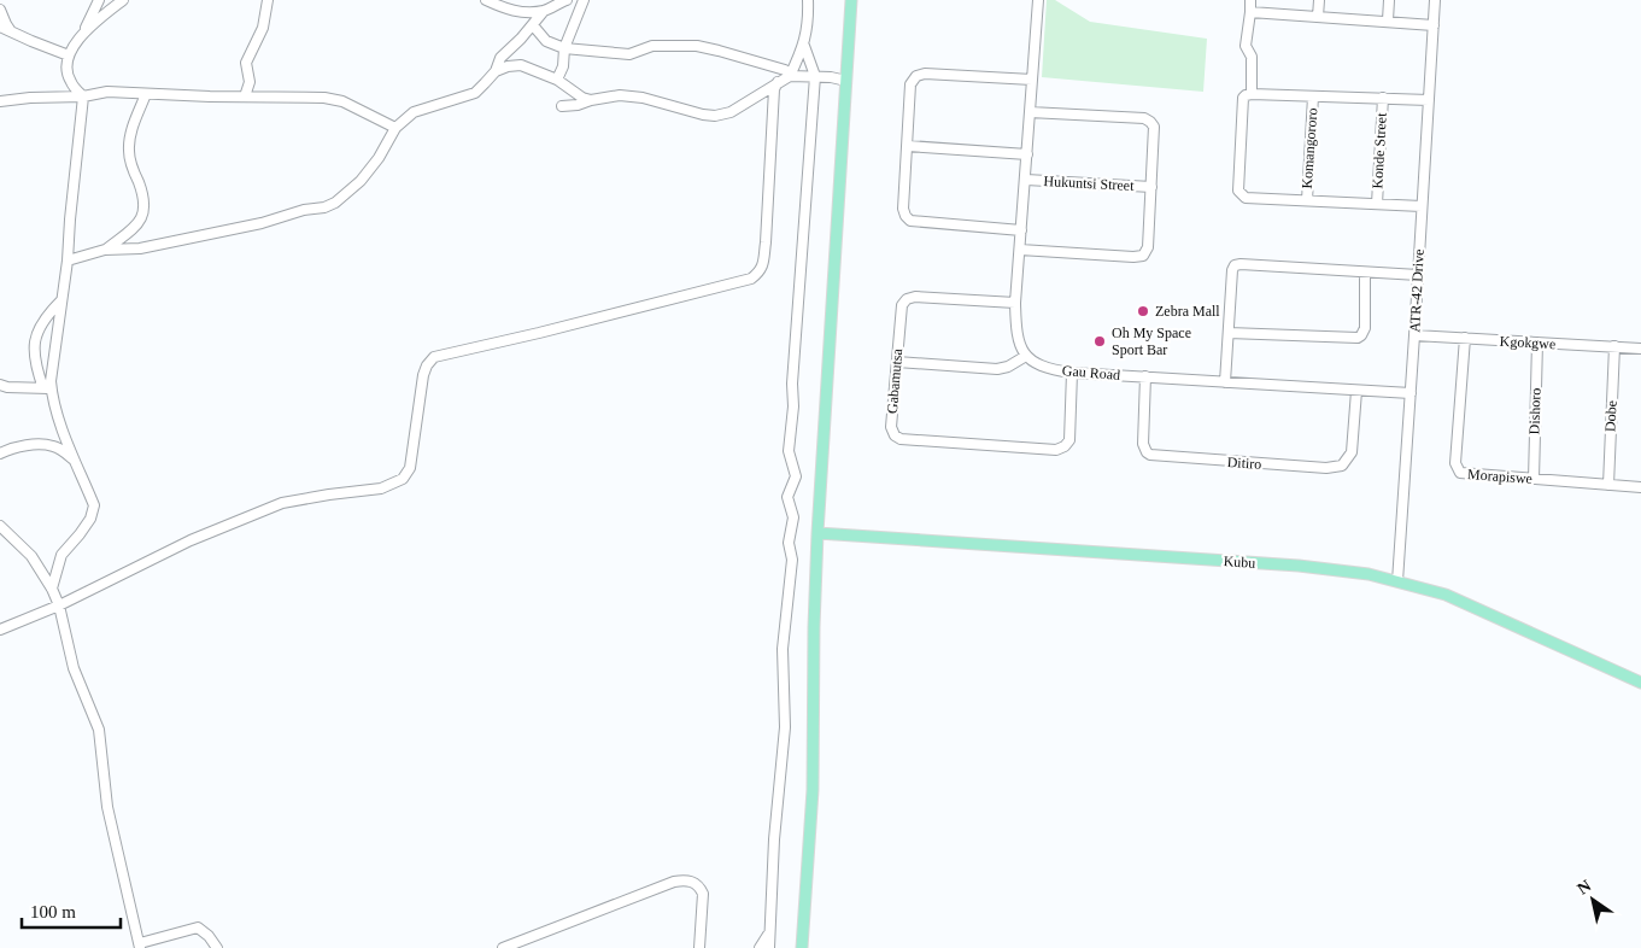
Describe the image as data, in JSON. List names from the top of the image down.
{
  "streets": {
    "main road": ["Kubu"],
    "street": [
      "Komangororo",
      "Konde Street",
      "Hukuntsi Street",
      "ATR-42 Drive",
      "Kgokgwe",
      "Gau Road",
      "Gabamutsa",
      "Dishoro",
      "Dobe",
      "Ditiro",
      "Morapiswe"
    ]
  },
  "crossings": [
    ["ATR-42 Drive", "Kgokgwe"],
    ["ATR-42 Drive", "Gau Road"],
    ["ATR-42 Drive", "Kubu"],
    ["Kgokgwe", "Dishoro"],
    ["Kgokgwe", "Dobe"],
    ["Kgokgwe", "Morapiswe"],
    ["Gau Road", "Gabamutsa"],
    ["Gau Road", "Ditiro"],
    ["Dishoro", "Morapiswe"],
    ["Dobe", "Morapiswe"]
  ],
  "places": ["Zebra Mall", "Oh My Space Sport Bar"],
  "scale_bar": "100 m",
  "north": "top left"
}
